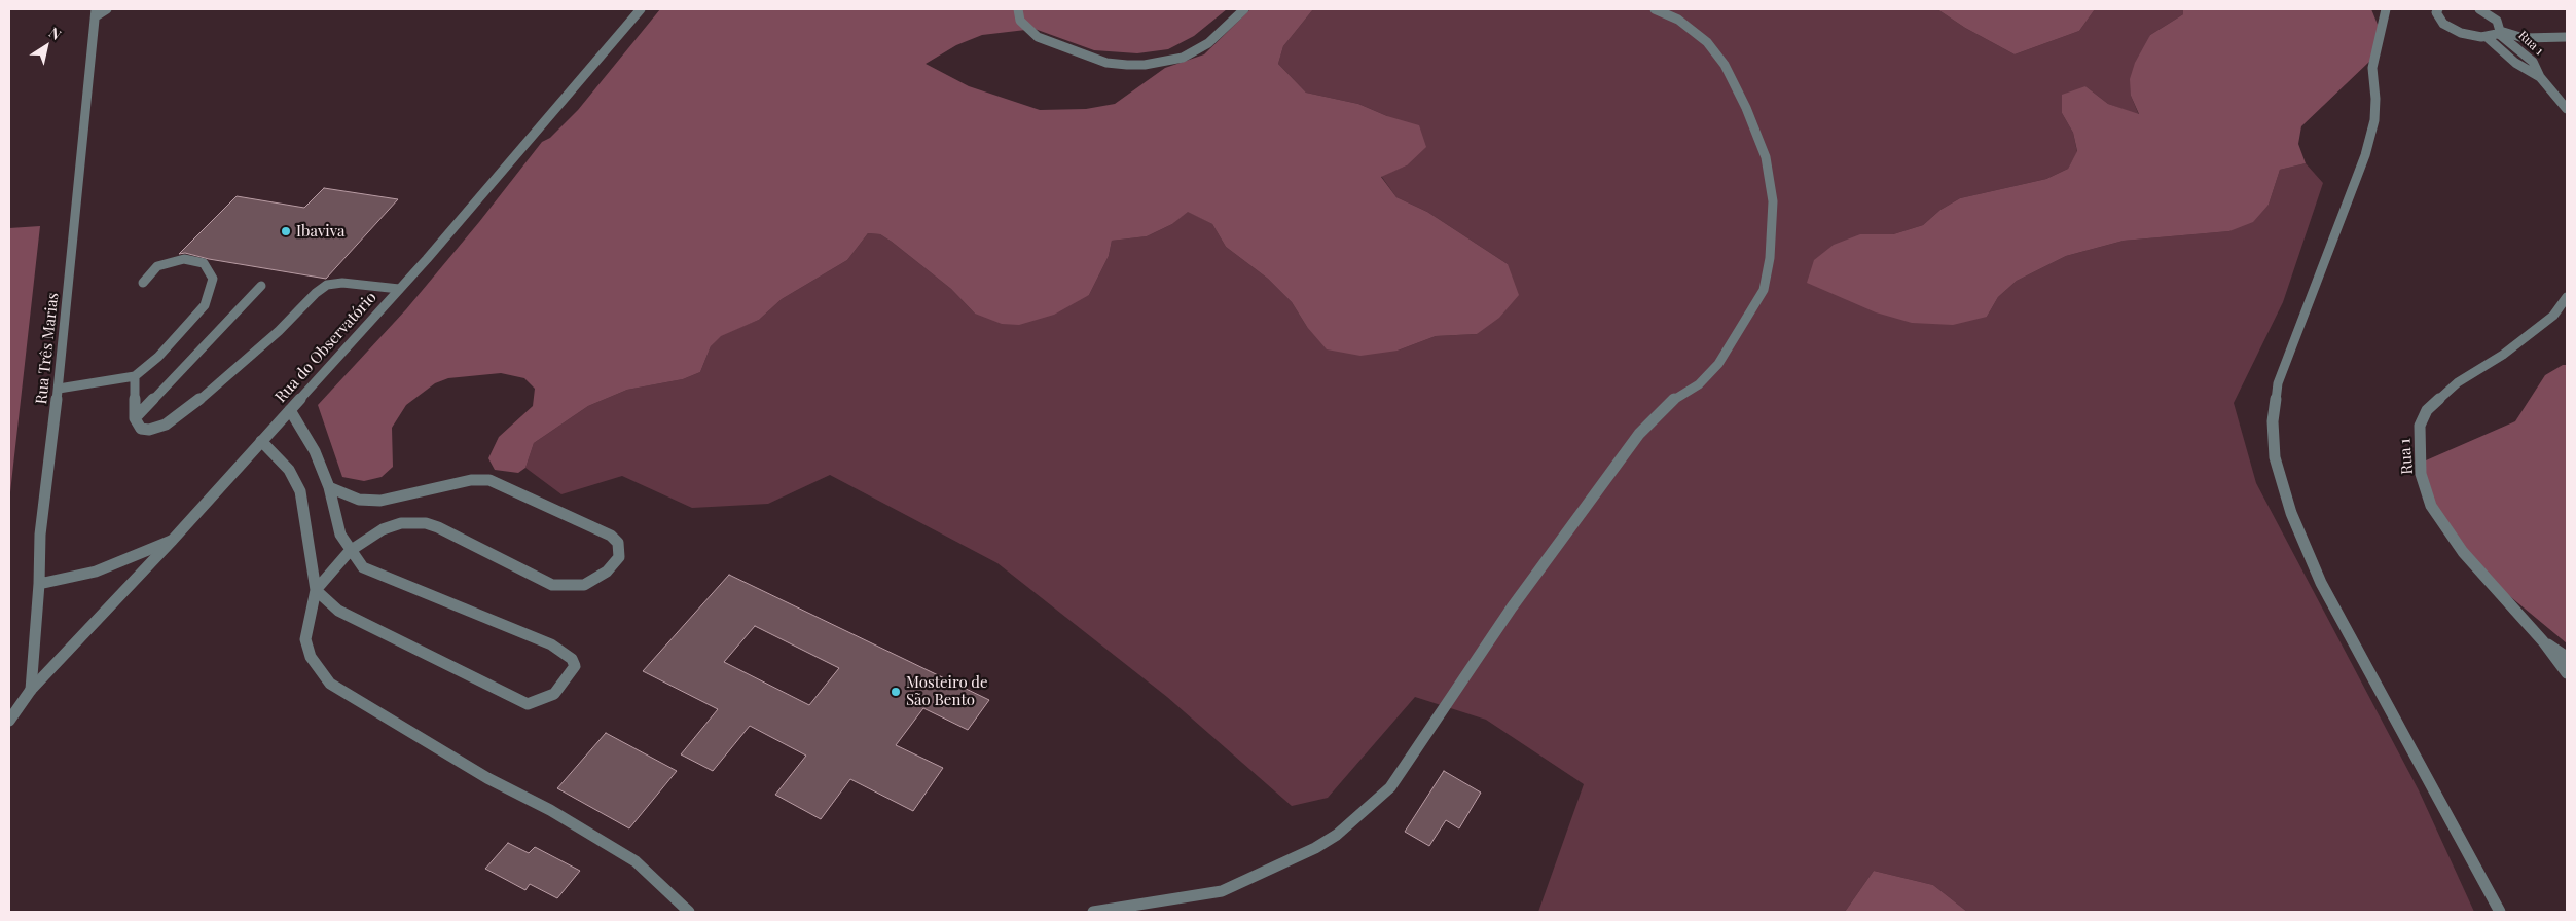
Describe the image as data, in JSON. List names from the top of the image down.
{
  "streets": {
    "street": ["Rua 1", "Rua do Observatório", "Rua Três Marias"]
  },
  "crossings": [
    ["Rua do Observatório", "Rua Três Marias"]
  ],
  "places": ["Ibaviva", "Mosteiro de São Bento"],
  "north": "top right"
}
